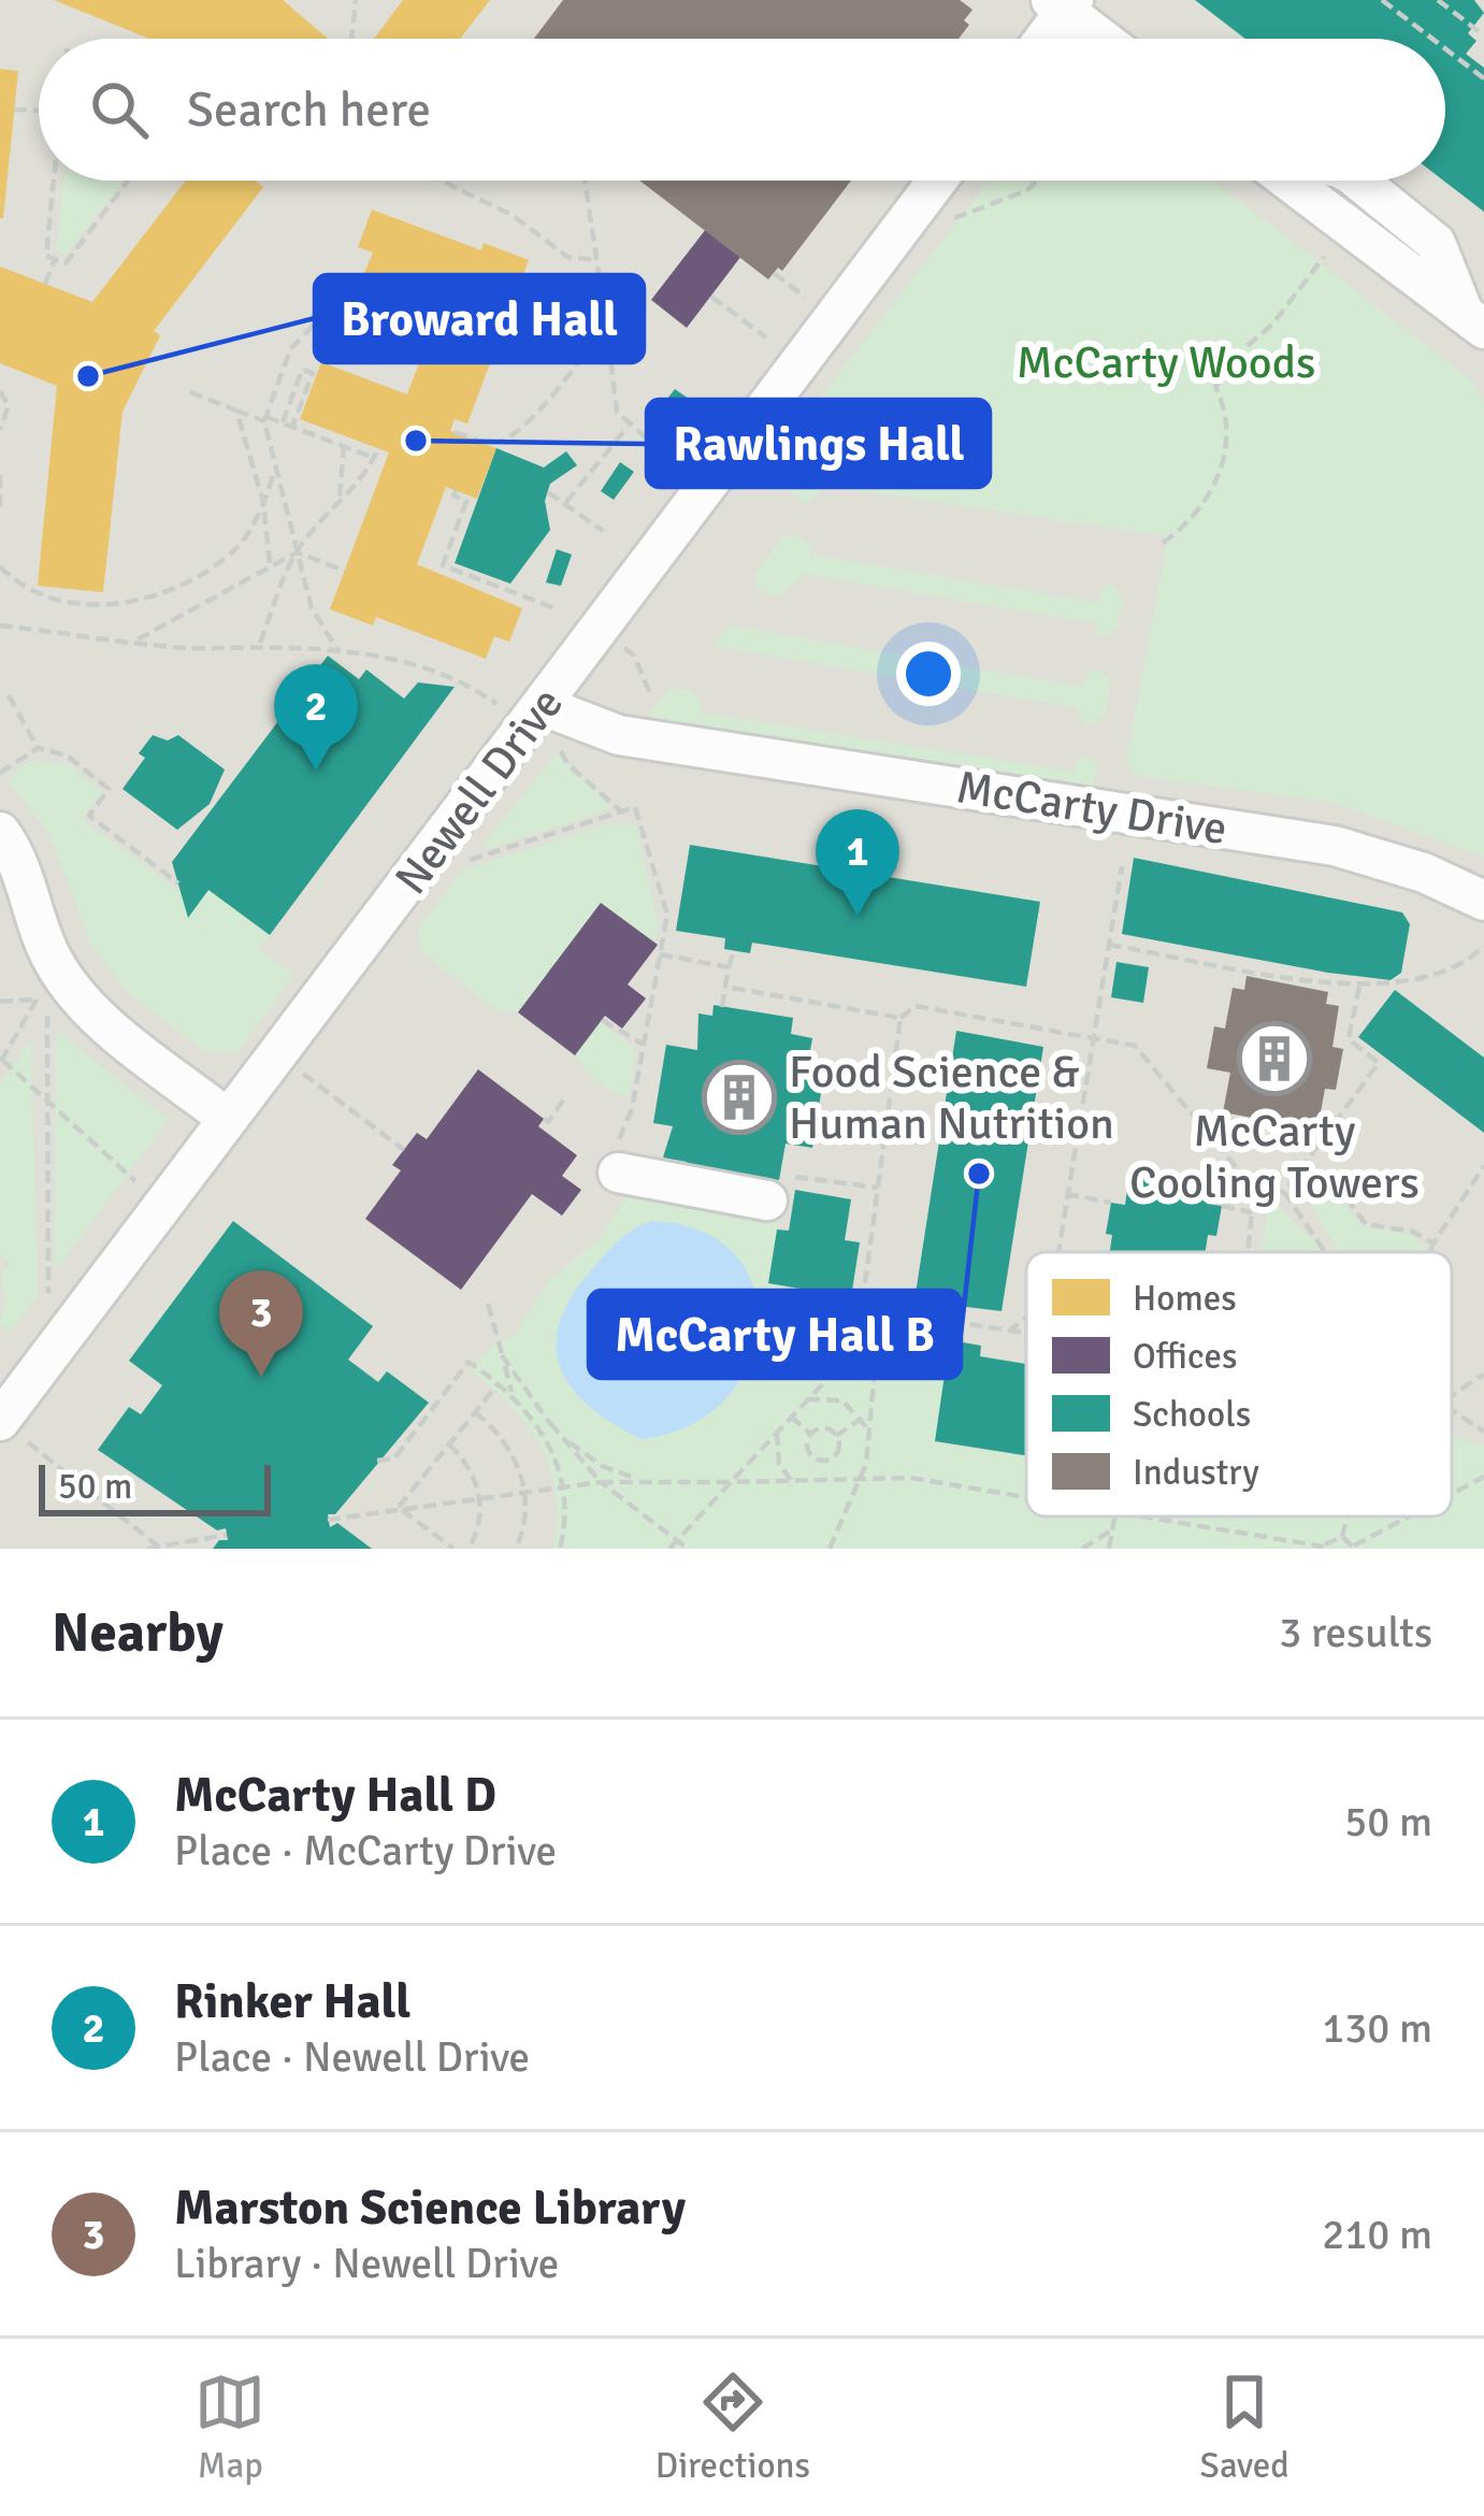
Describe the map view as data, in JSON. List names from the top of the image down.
{
  "streets": {
    "street": ["Newell Drive", "McCarty Drive"]
  },
  "crossings": [
    ["Newell Drive", "McCarty Drive"]
  ],
  "parks": ["McCarty Woods"],
  "places": {
    "other": ["Broward Hall", "Rawlings Hall", "McCarty Hall B"],
    "building": ["McCarty Cooling Towers", "Food Science & Human Nutrition"]
  },
  "legend": [
    "Homes",
    "Offices",
    "Schools",
    "Industry"
  ],
  "scale_bar": "50 m",
  "page": {
    "search": "Search here",
    "pins": ["2", "1", "3"],
    "scale": "50 m",
    "heading": ["Nearby", "3 results"],
    "list": [
      {
        "mark": "1",
        "name": "McCarty Hall D",
        "note": "Place · McCarty Drive",
        "value": "50 m"
      },
      {
        "mark": "2",
        "name": "Rinker Hall",
        "note": "Place · Newell Drive",
        "value": "130 m"
      },
      {
        "mark": "3",
        "name": "Marston Science Library",
        "note": "Library · Newell Drive",
        "value": "210 m"
      }
    ],
    "nav": ["Map", "Directions", "Saved"]
  }
}
